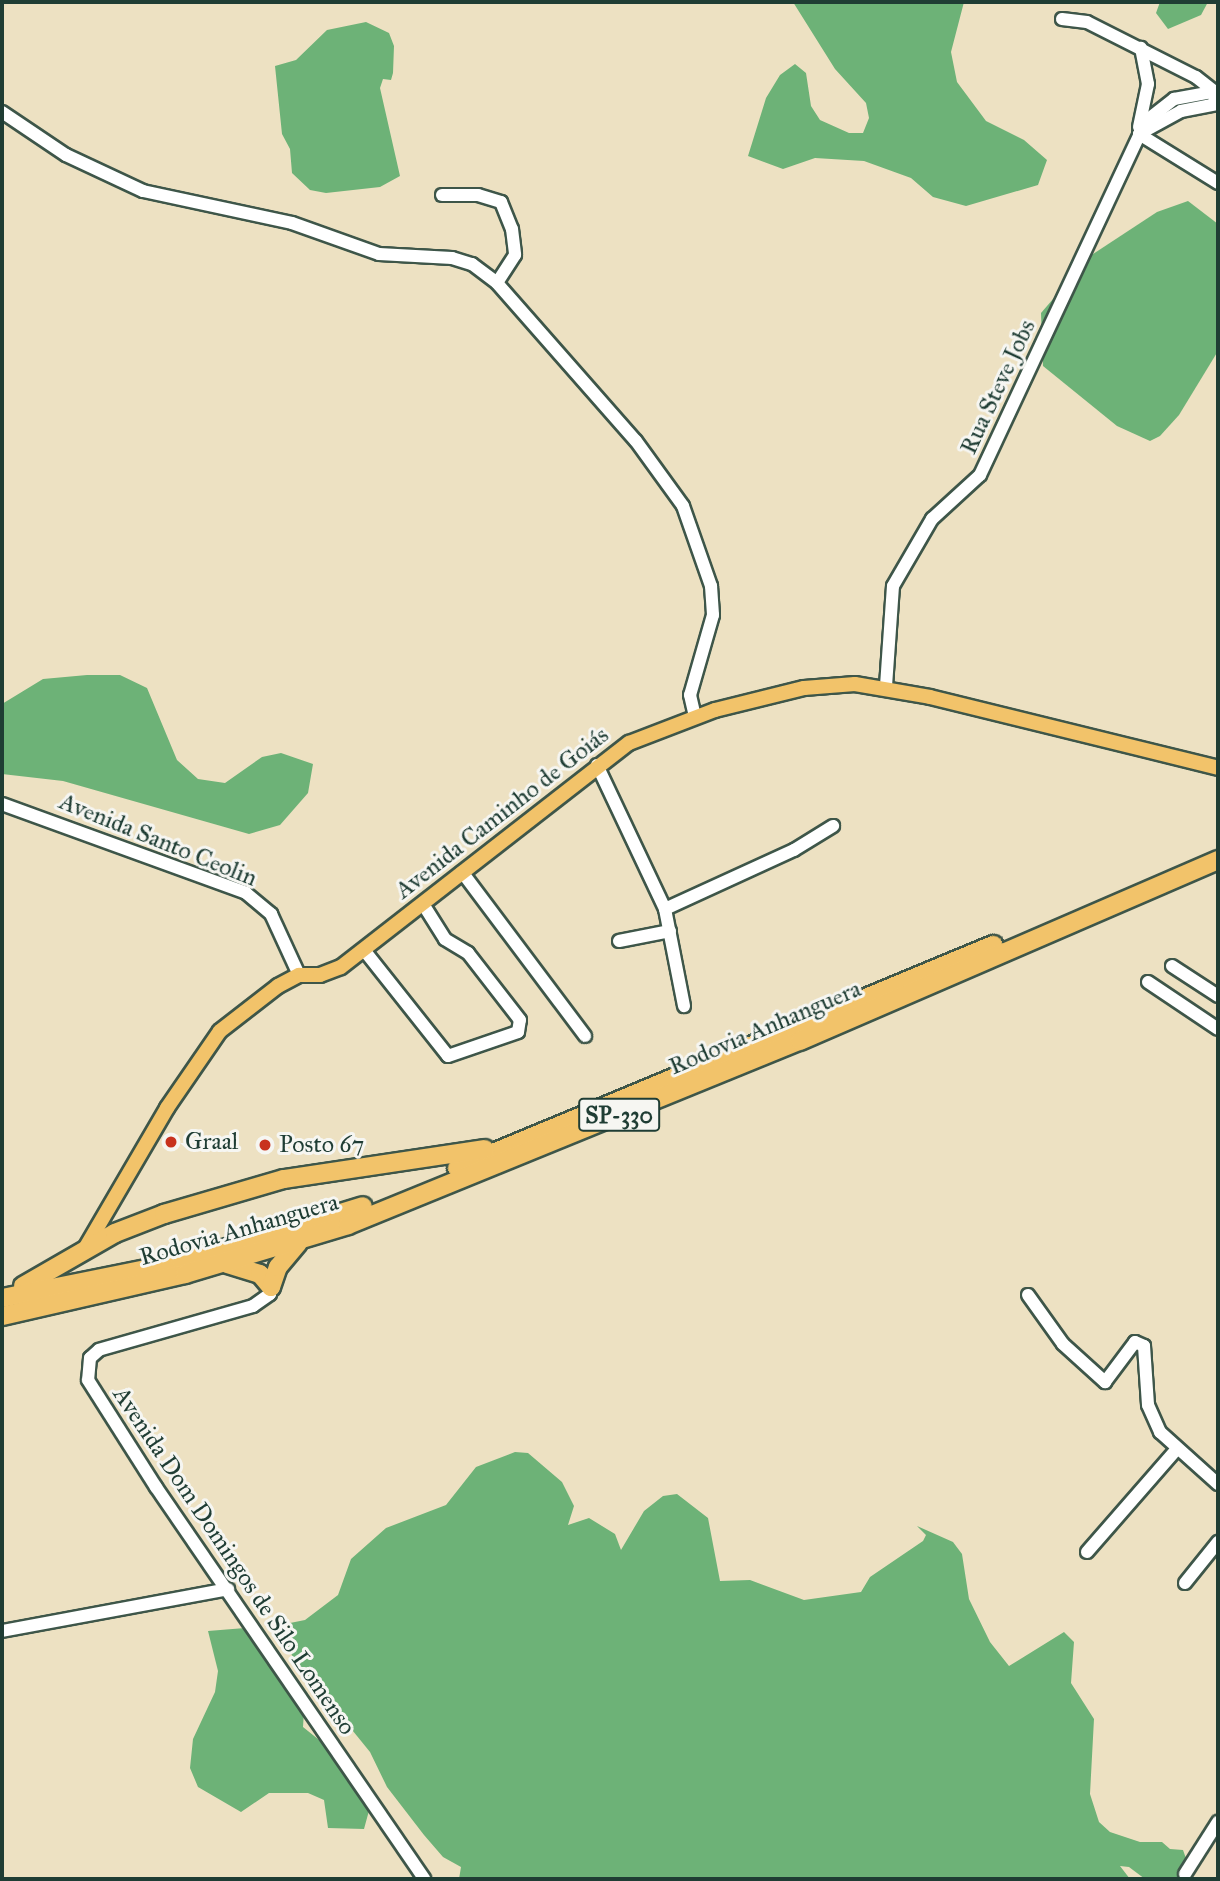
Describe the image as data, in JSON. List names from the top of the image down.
{
  "streets": {
    "highway": ["Rodovia Anhanguera", "SP-330"],
    "main road": ["Avenida Caminho de Goiás"],
    "street": ["Rua Steve Jobs", "Avenida Santo Ceolin", "Avenida Dom Domingos de Silo Lomenso"]
  },
  "crossings": [
    ["Rua Steve Jobs", "Avenida Caminho de Goiás"],
    ["Avenida Caminho de Goiás", "Avenida Santo Ceolin"]
  ],
  "places": ["Graal", "Posto 67"]
}
